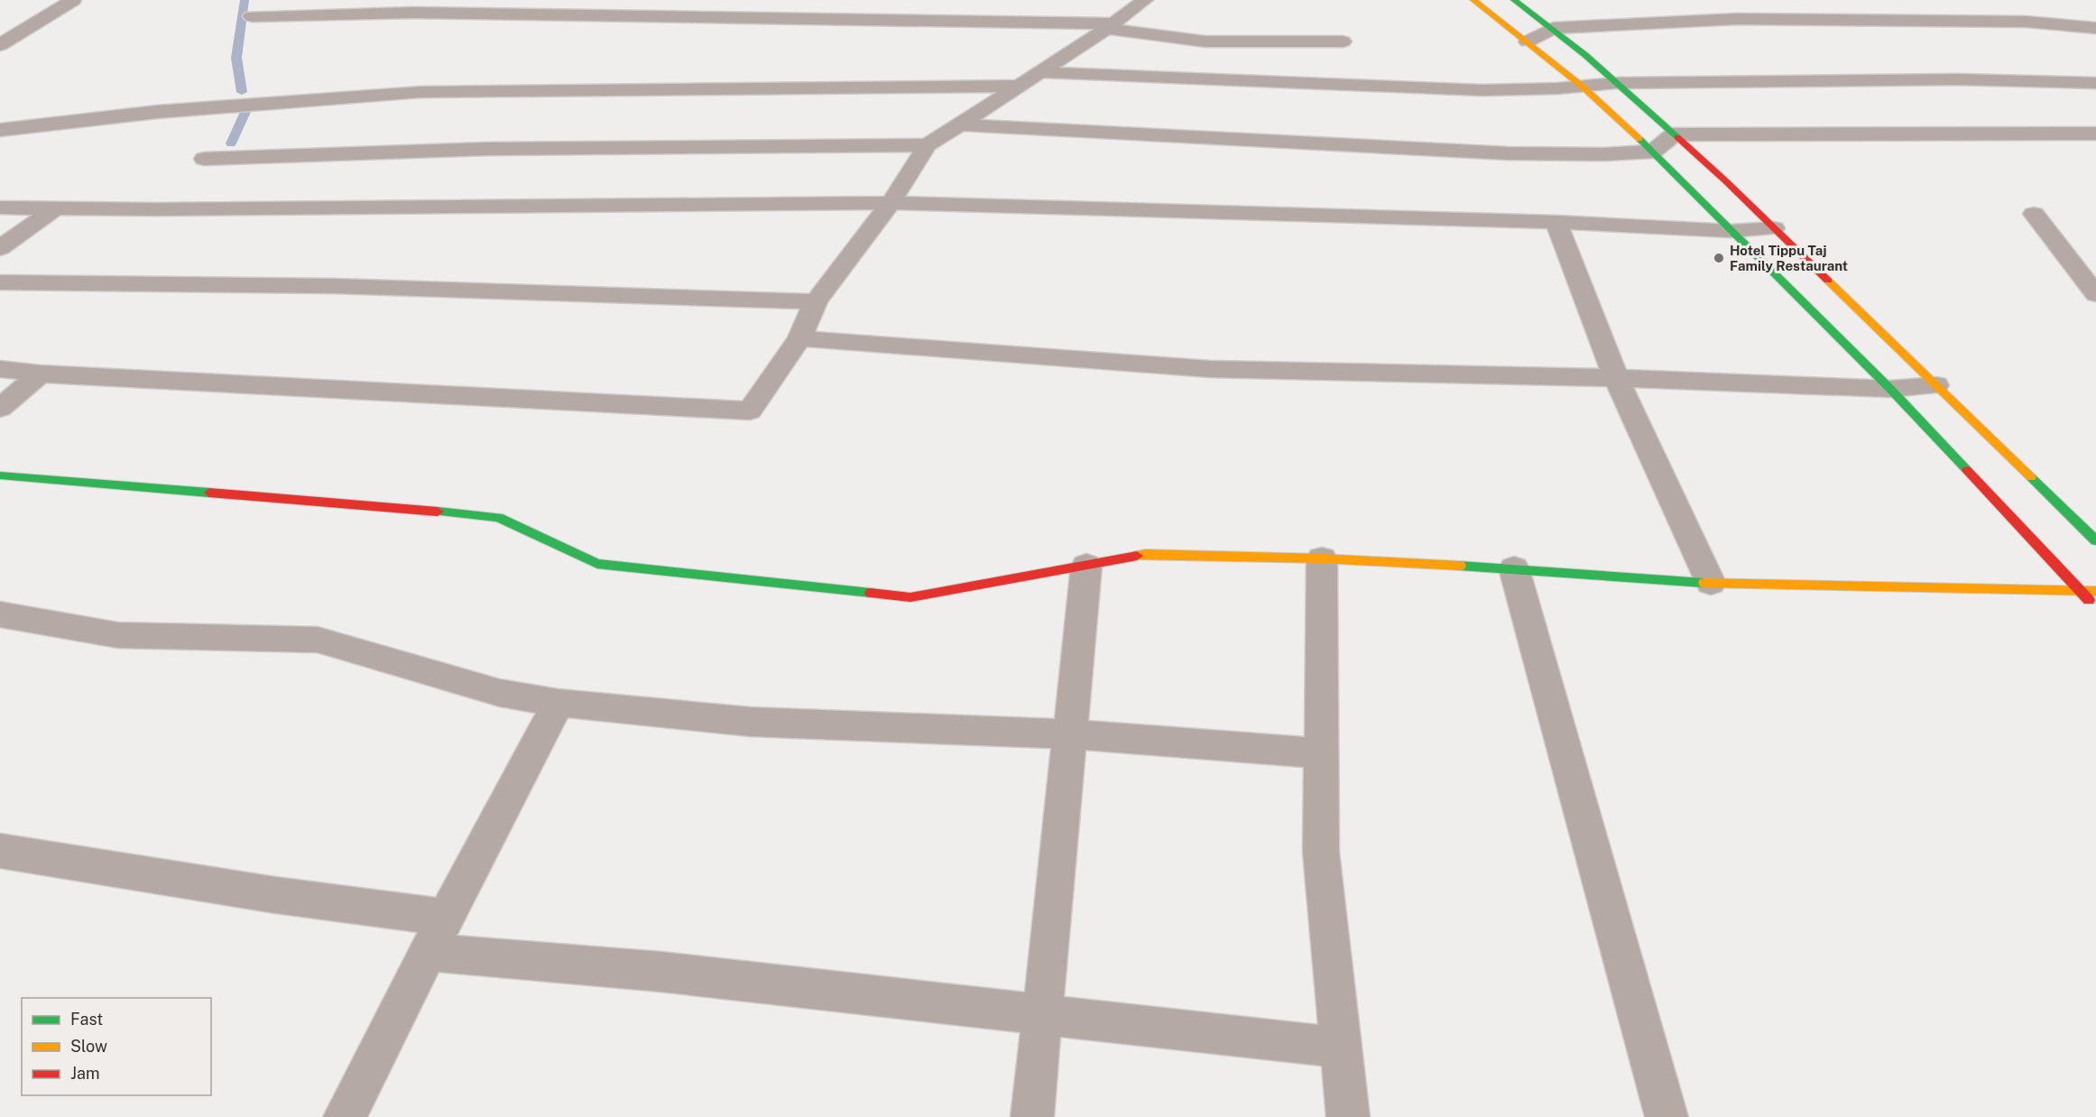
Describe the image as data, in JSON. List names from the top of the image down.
{
  "places": ["Hotel Tippu Taj Family Restaurant"],
  "legend": ["Fast", "Slow", "Jam"]
}
